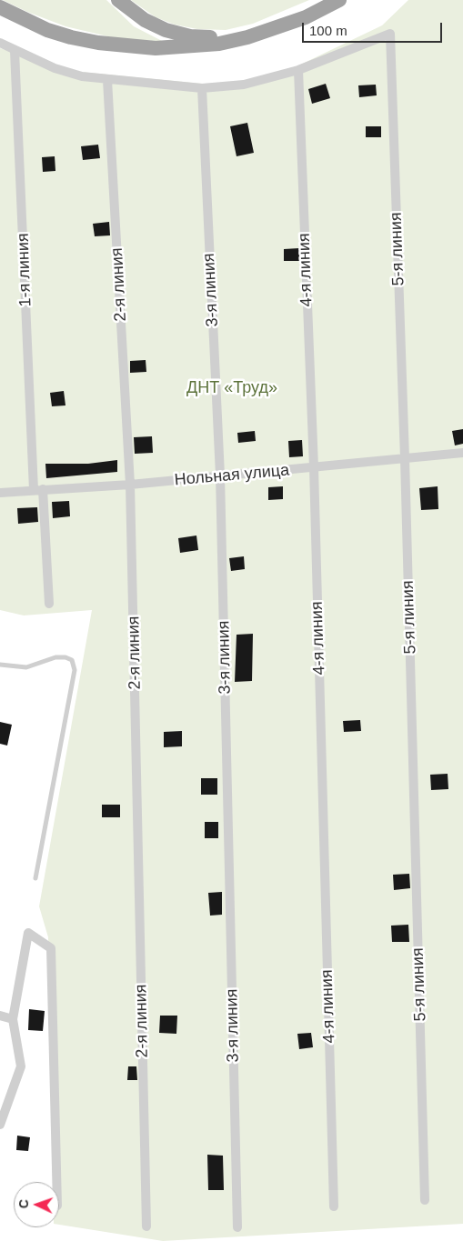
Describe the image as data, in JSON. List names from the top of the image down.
{
  "streets": {
    "street": [
      "5-я линия",
      "1-я линия",
      "4-я линия",
      "2-я линия",
      "3-я линия",
      "Нольная улица"
    ]
  },
  "crossings": [
    ["5-я линия", "4-я линия"],
    ["5-я линия", "Нольная улица"],
    ["1-я линия", "Нольная улица"],
    ["4-я линия", "Нольная улица"],
    ["2-я линия", "Нольная улица"],
    ["3-я линия", "Нольная улица"]
  ],
  "parks": ["ДНТ «Труд»"],
  "scale_bar": "100 m",
  "north": "left"
}
